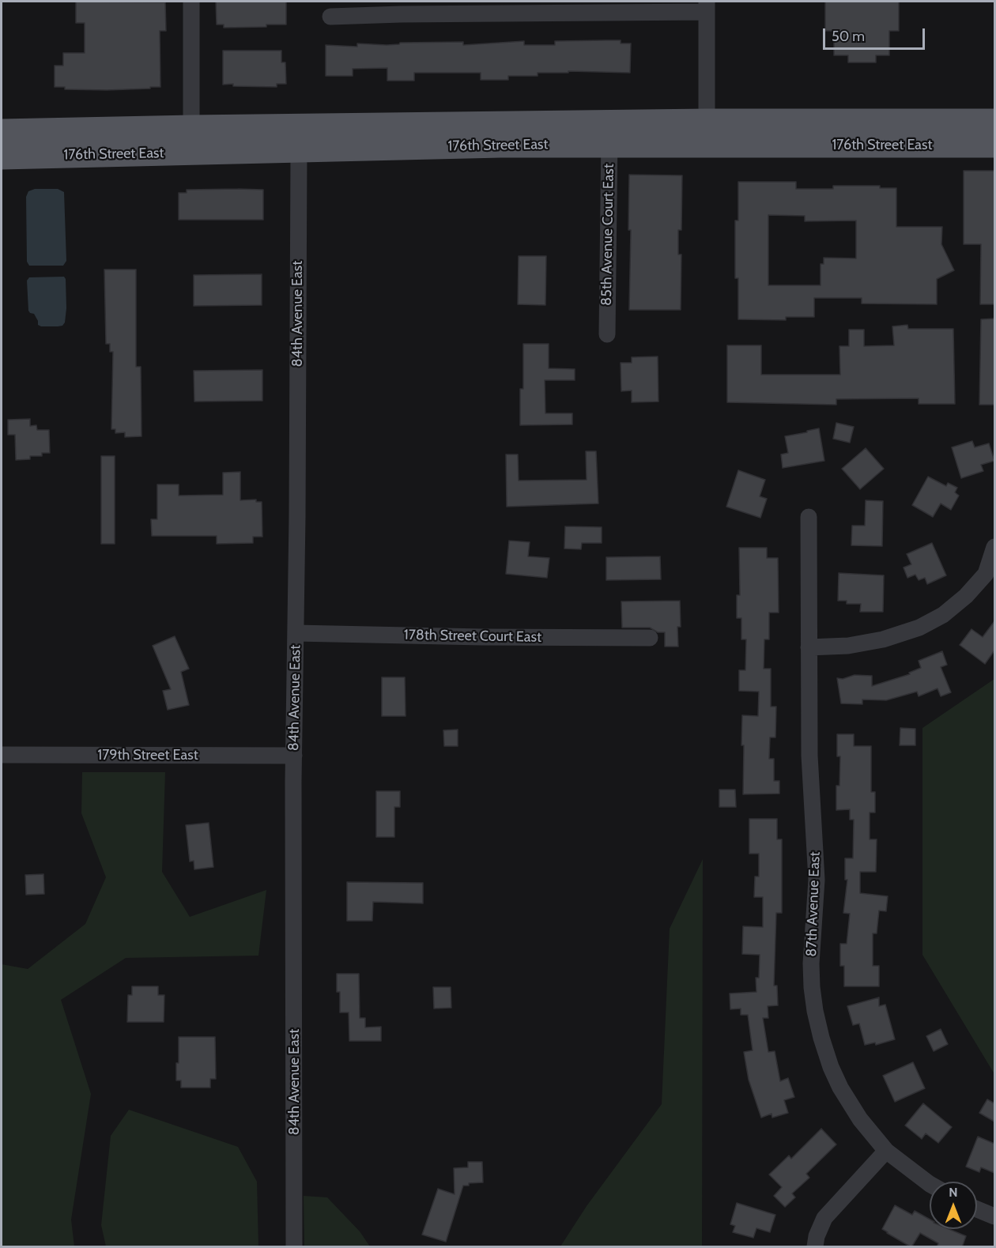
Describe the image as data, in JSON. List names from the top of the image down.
{
  "streets": {
    "main road": ["176th Street East"],
    "street": [
      "85th Avenue Court East",
      "84th Avenue East",
      "178th Street Court East",
      "179th Street East",
      "87th Avenue East"
    ]
  },
  "crossings": [
    ["176th Street East", "85th Avenue Court East"],
    ["176th Street East", "84th Avenue East"],
    ["84th Avenue East", "178th Street Court East"],
    ["84th Avenue East", "179th Street East"]
  ],
  "scale_bar": "50 m",
  "north": "top"
}
